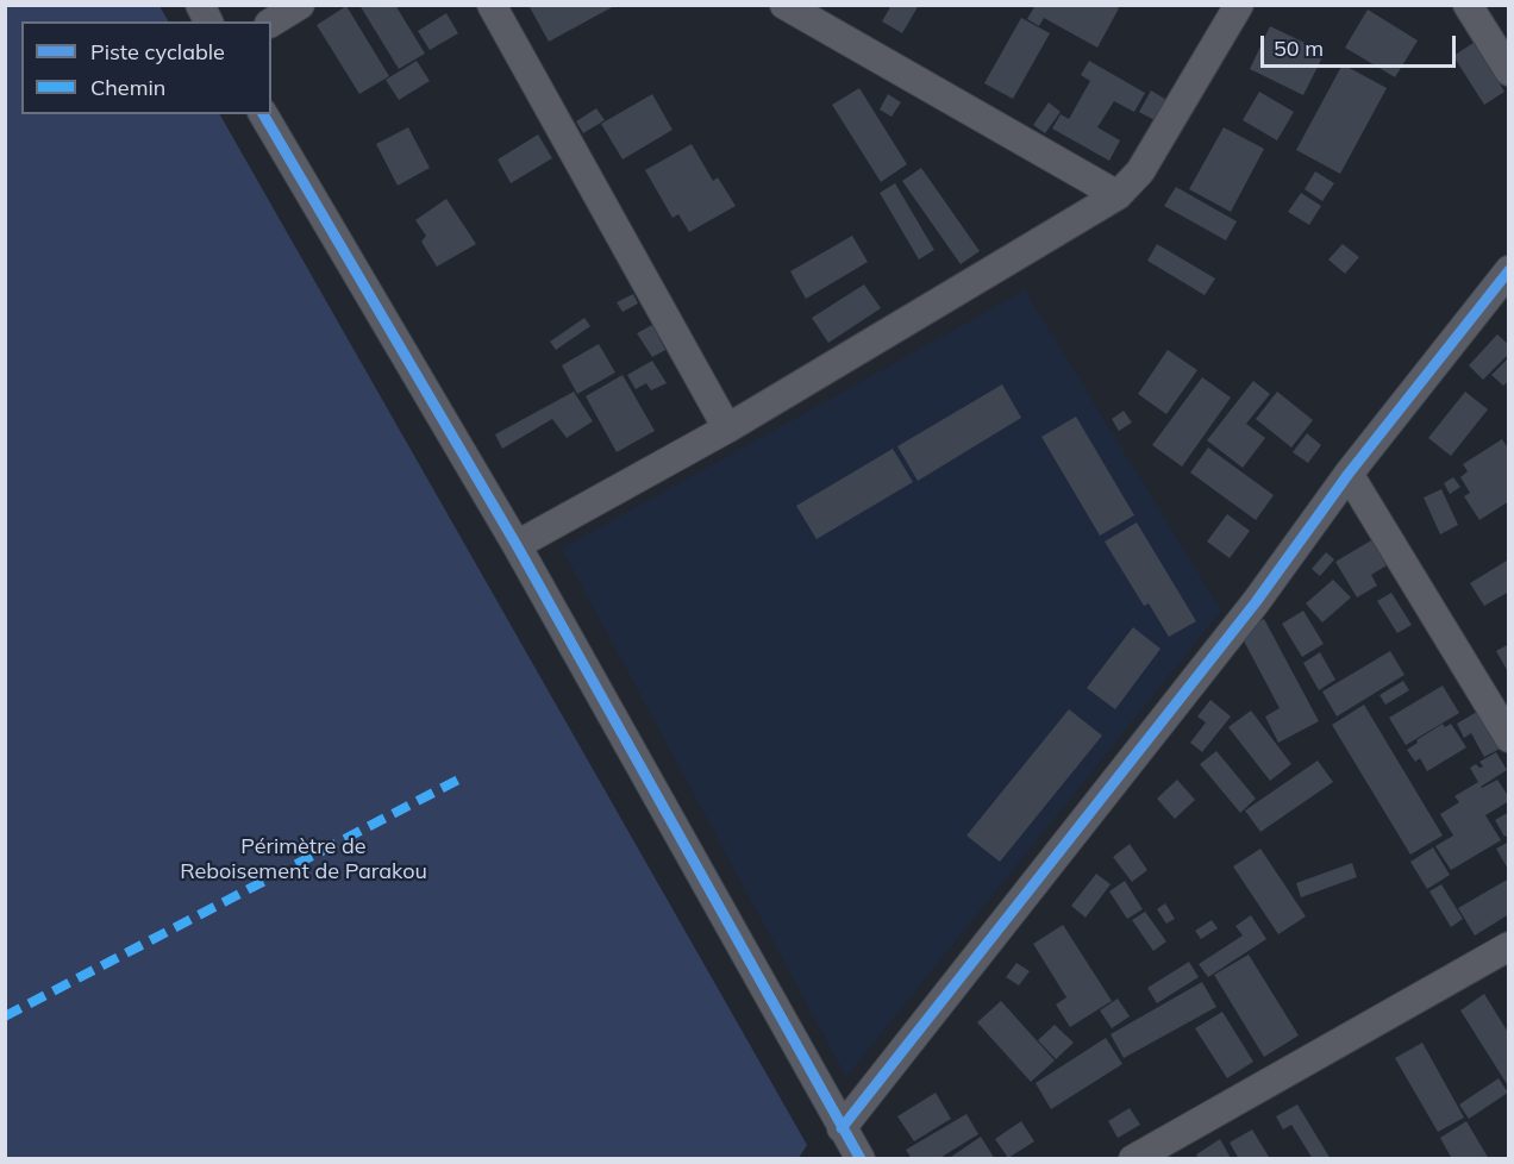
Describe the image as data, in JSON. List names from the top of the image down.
{
  "parks": ["Périmètre de Reboisement de Parakou"],
  "legend": ["Piste cyclable", "Chemin"],
  "scale_bar": "50 m"
}
